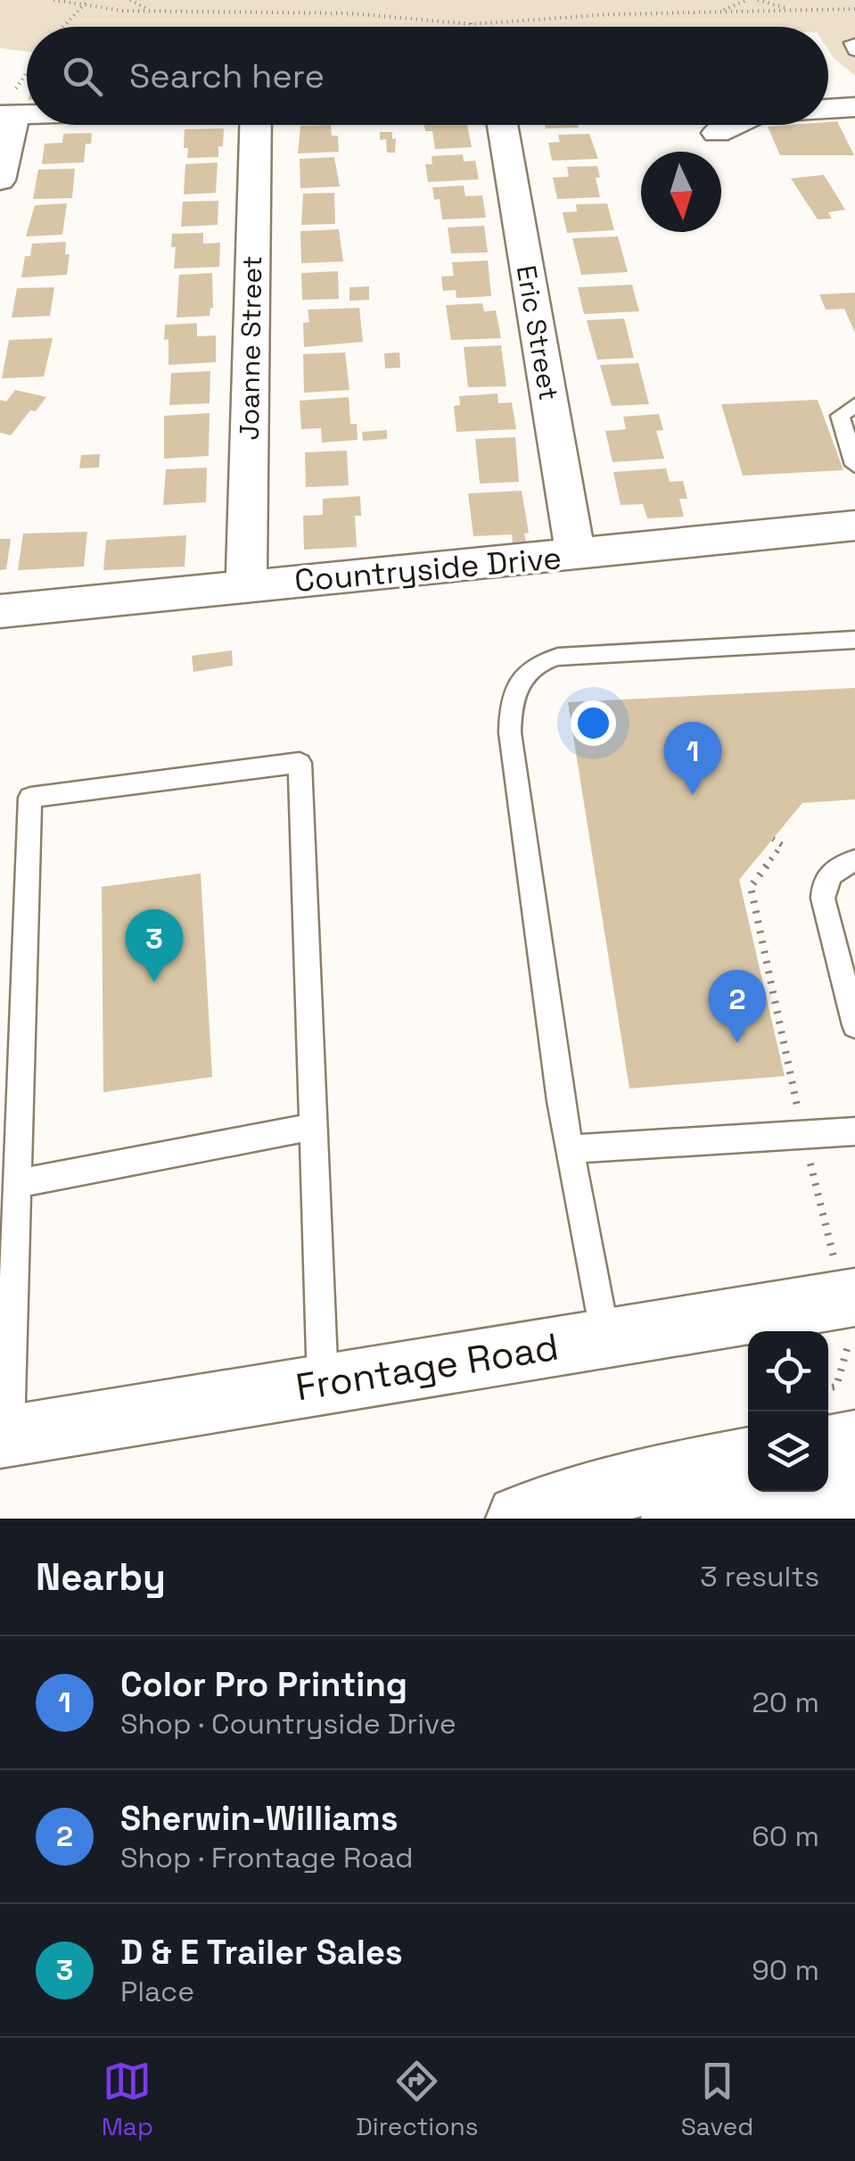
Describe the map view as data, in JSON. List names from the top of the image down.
{
  "streets": {
    "street": [
      "Eric Street",
      "Joanne Street",
      "Countryside Drive",
      "Frontage Road"
    ]
  },
  "crossings": [
    ["Eric Street", "Countryside Drive"],
    ["Joanne Street", "Countryside Drive"]
  ],
  "north": "bottom",
  "page": {
    "search": "Search here",
    "pins": ["1", "3", "2"],
    "heading": ["Nearby", "3 results"],
    "list": [
      {
        "mark": "1",
        "name": "Color Pro Printing",
        "note": "Shop · Countryside Drive",
        "value": "20 m"
      },
      {
        "mark": "2",
        "name": "Sherwin-Williams",
        "note": "Shop · Frontage Road",
        "value": "60 m"
      },
      {
        "mark": "3",
        "name": "D & E Trailer Sales",
        "note": "Place",
        "value": "90 m"
      }
    ],
    "nav": ["Map", "Directions", "Saved"]
  }
}
